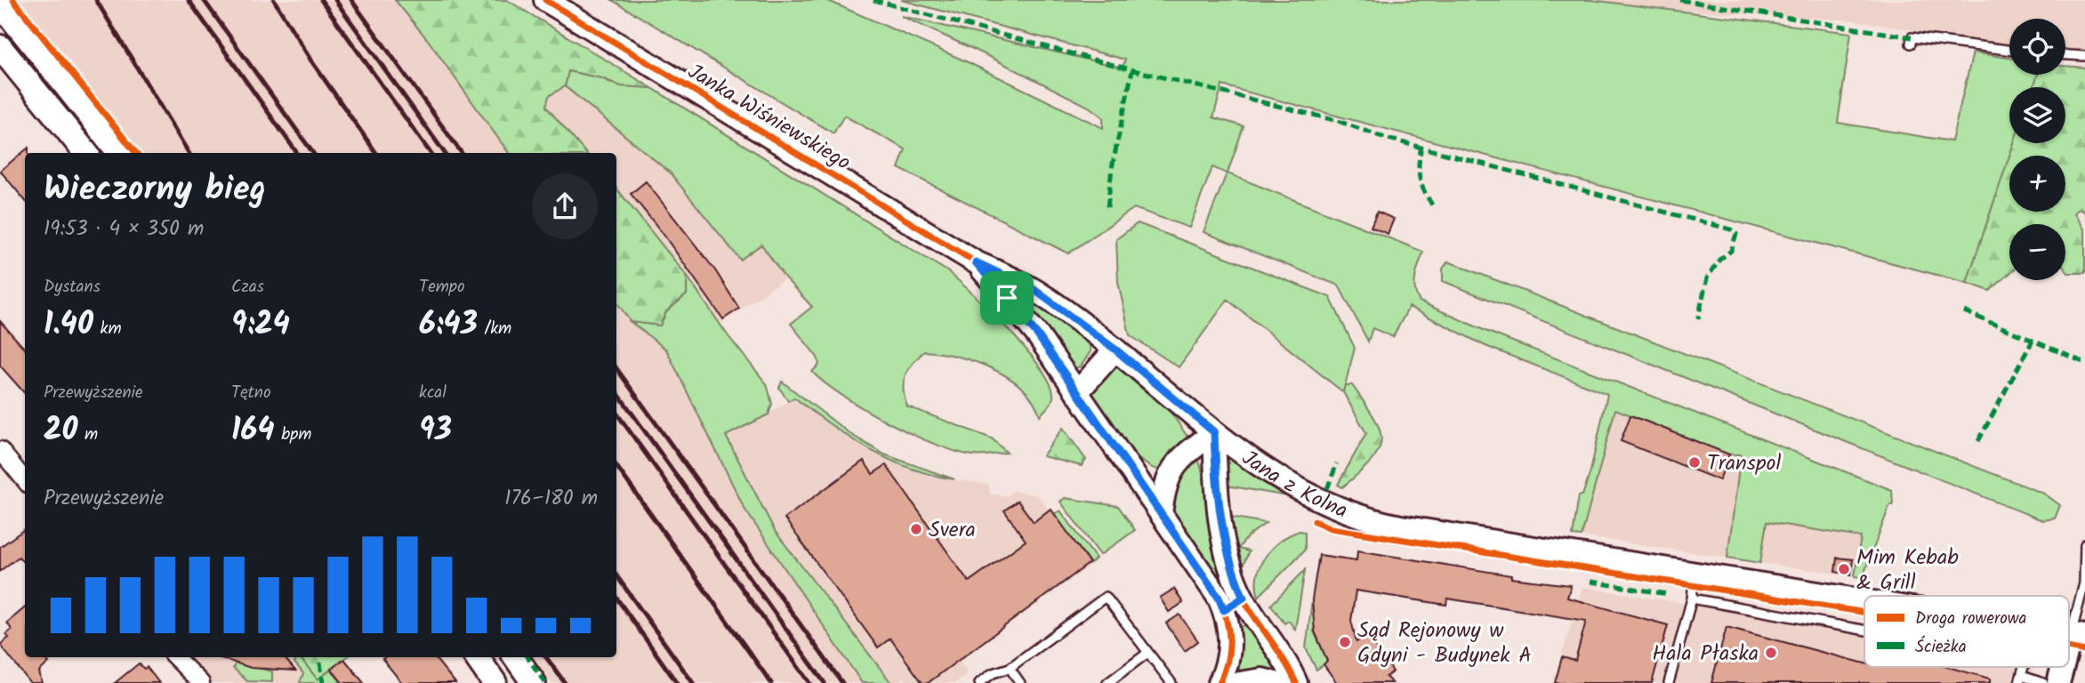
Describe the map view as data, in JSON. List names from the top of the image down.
{
  "streets": {
    "main road": ["Janka Wiśniewskiego", "Jana z Kolna"]
  },
  "crossings": [
    ["Janka Wiśniewskiego", "Jana z Kolna"]
  ],
  "places": [
    "Transpol",
    "Svera",
    "Mim Kebab & Grill",
    "Sąd Rejonowy w Gdyni - Budynek A",
    "Hala Płaska"
  ],
  "legend": ["Droga rowerowa", "Ścieżka"],
  "page": {
    "map_buttons": ["+", "−"],
    "heading": ["Wieczorny bieg", "19:53 · 4 × 350 m"],
    "stats": [
      ["Dystans", "1.40 km"],
      ["Czas", "9:24"],
      ["Tempo", "6:43 /km"],
      ["Przewyższenie", "20 m"],
      ["Tętno", "164 bpm"],
      ["kcal", "93"]
    ],
    "chart": ["Przewyższenie", "176–180 m"]
  }
}
